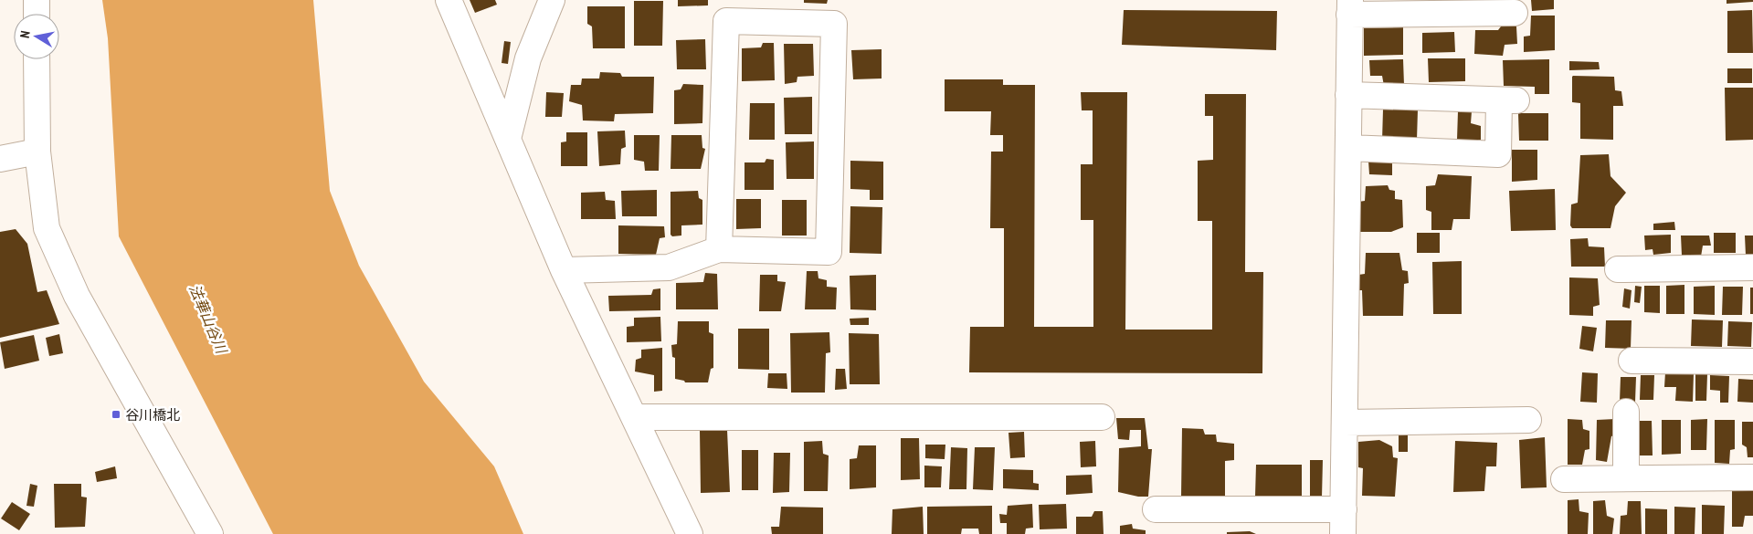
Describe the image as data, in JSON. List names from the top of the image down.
{
  "water": ["法華山谷川"],
  "places": {
    "transit": ["谷川橋北"]
  },
  "north": "left"
}
